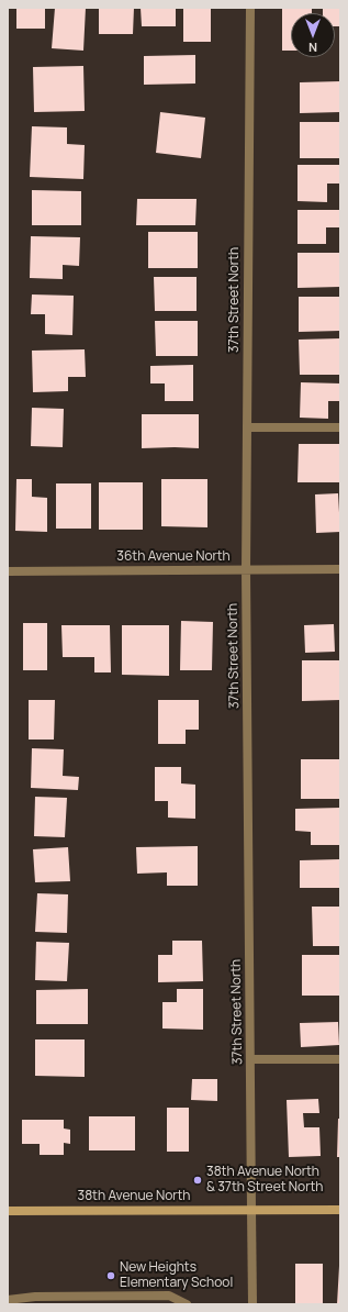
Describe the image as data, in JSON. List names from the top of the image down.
{
  "streets": {
    "main road": ["38th Avenue North"],
    "street": ["37th Street North", "36th Avenue North"]
  },
  "crossings": [
    ["37th Street North", "36th Avenue North"],
    ["37th Street North", "38th Avenue North"]
  ],
  "places": ["38th Avenue North & 37th Street North", "New Heights Elementary School"],
  "north": "bottom"
}
